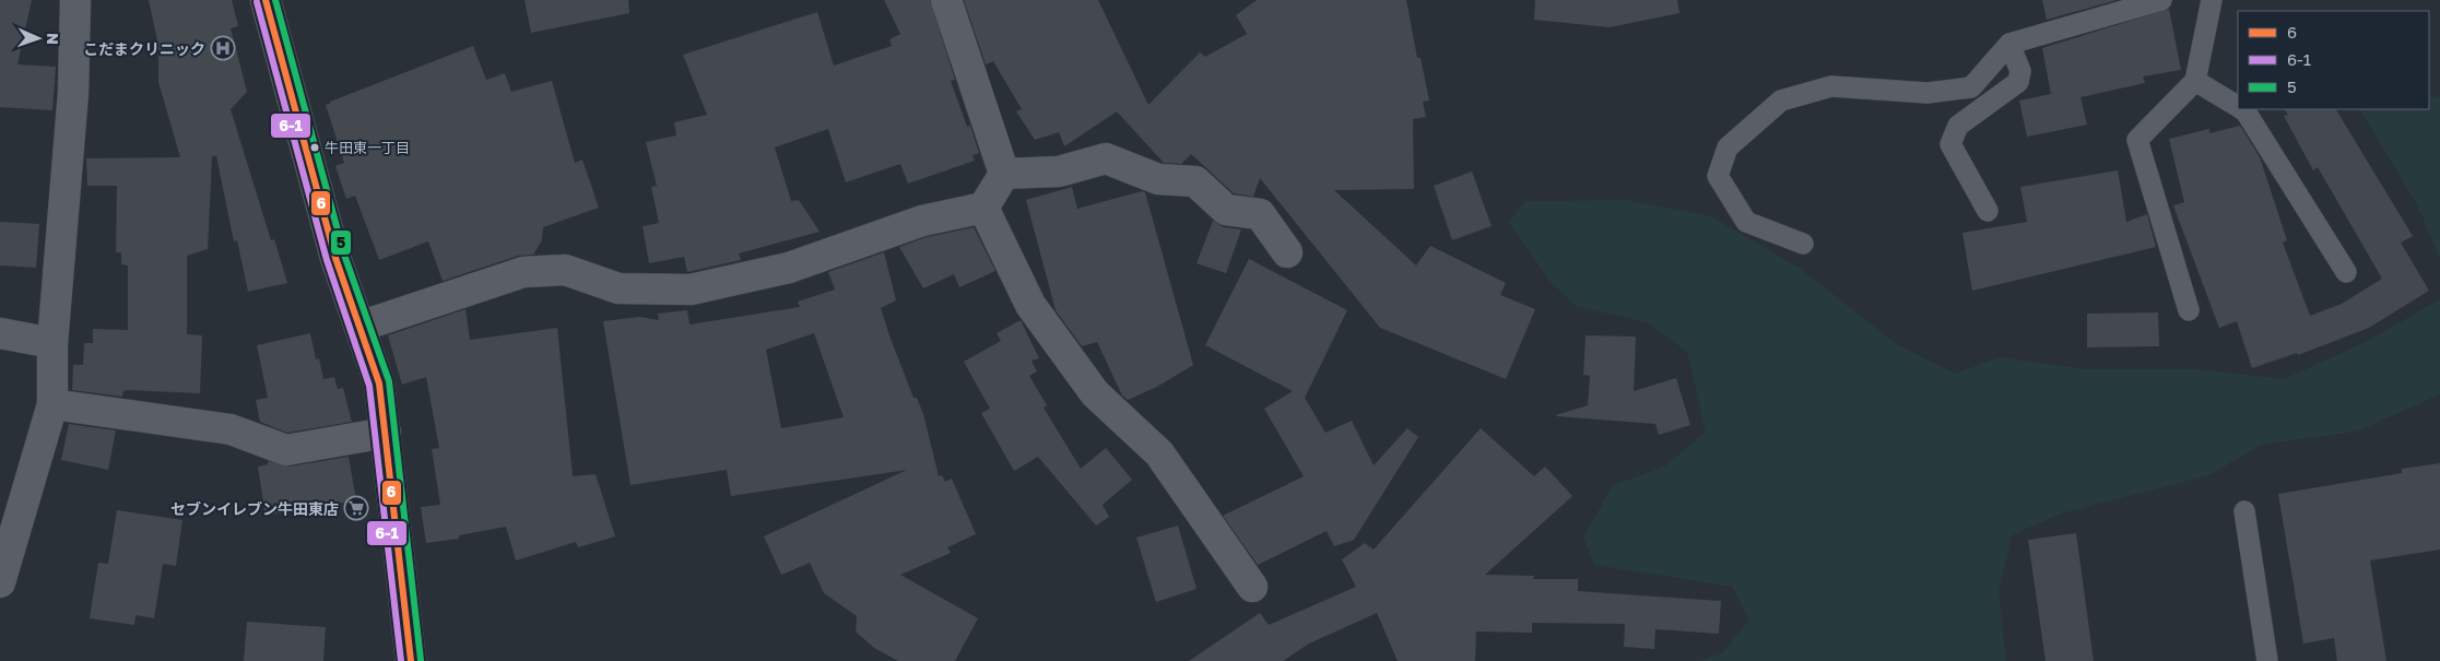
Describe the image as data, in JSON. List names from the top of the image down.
{
  "places": {
    "hospital": ["こだまクリニック"],
    "other": ["牛田東一丁目"],
    "supermarket": ["セブンイレブン牛田東店"]
  },
  "lines": ["transit line 6", "transit line 5", "transit line 6-1"],
  "legend": ["6", "6-1", "5"],
  "north": "right"
}
